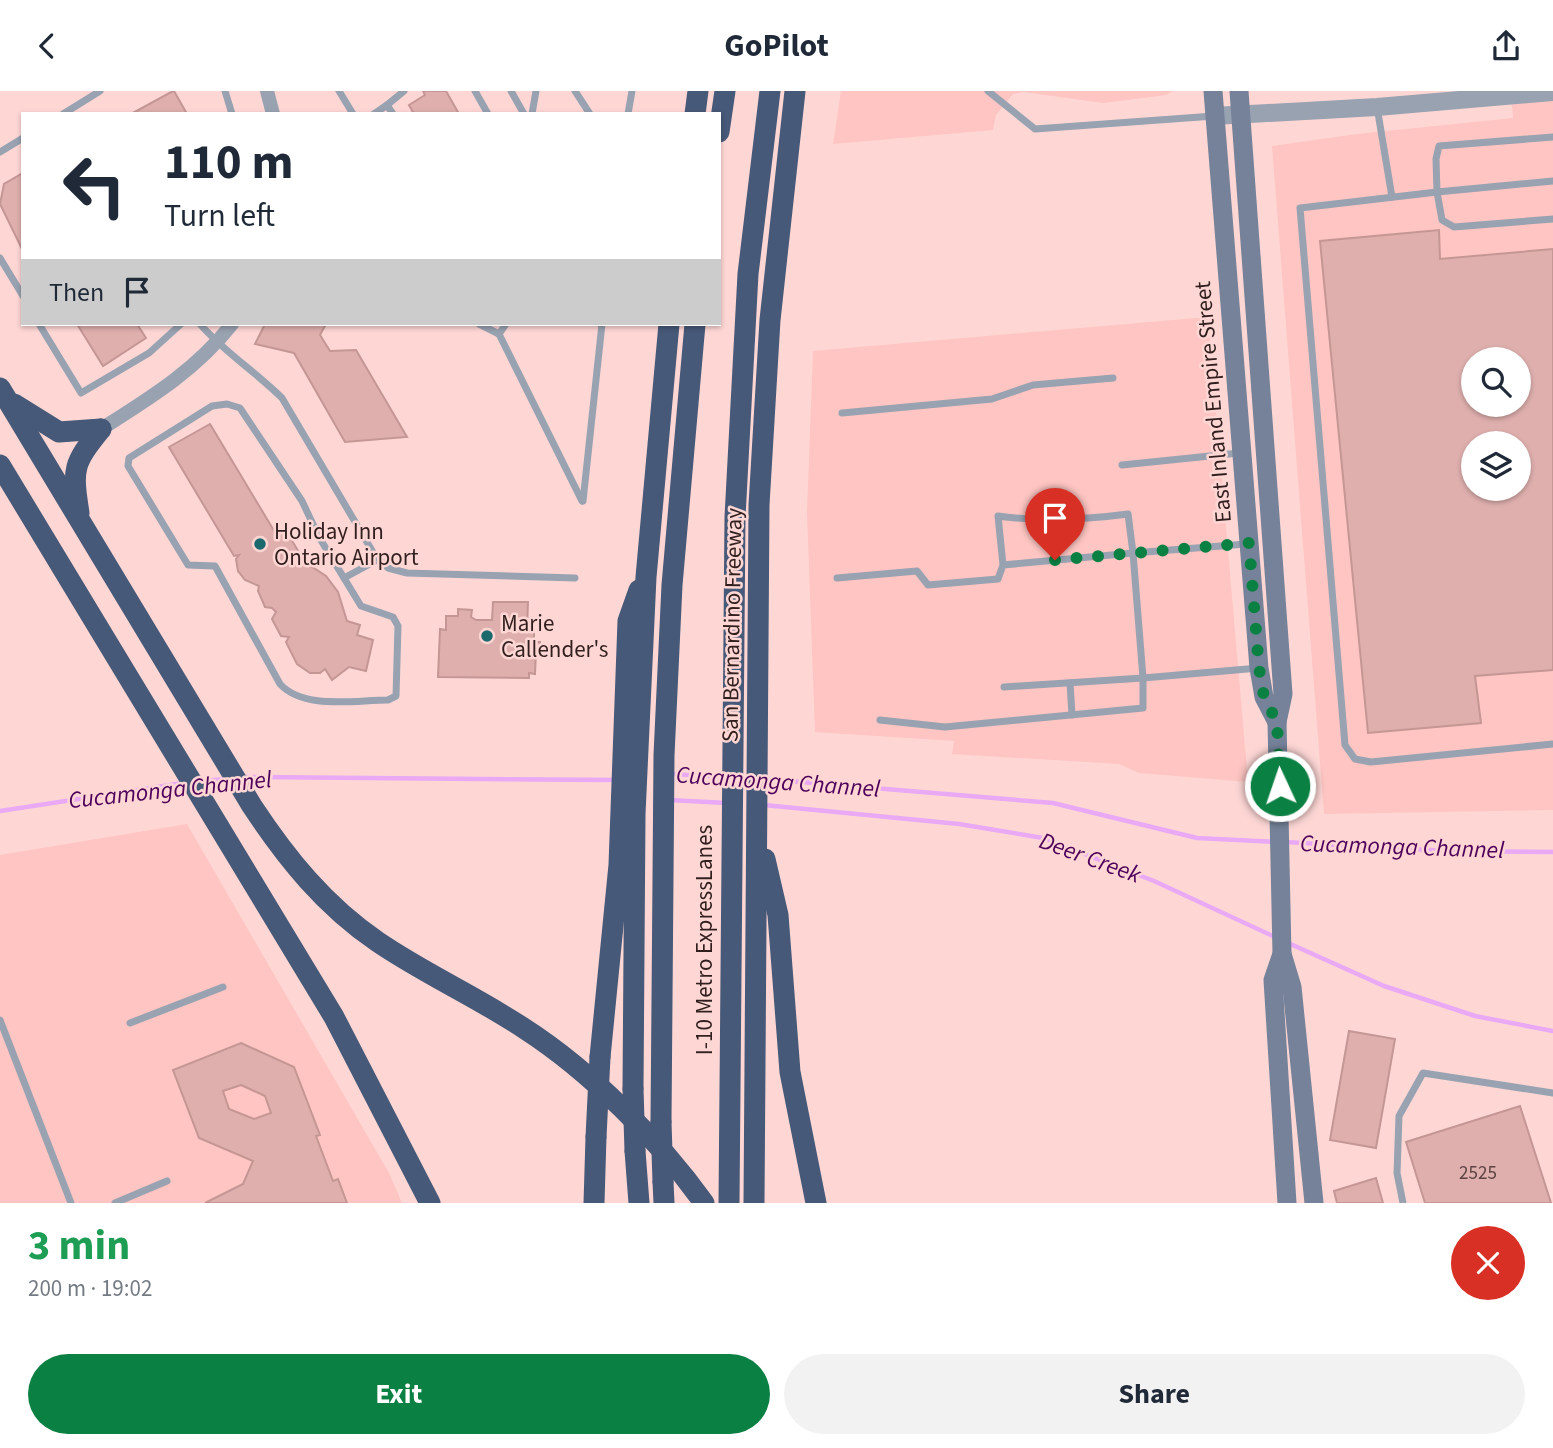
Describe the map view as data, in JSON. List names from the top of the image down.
{
  "streets": {
    "highway": ["San Bernardino Freeway", "I-10 Metro ExpressLanes"],
    "main road": ["East Inland Empire Street"]
  },
  "water": ["Cucamonga Channel", "Deer Creek"],
  "places": ["Holiday Inn Ontario Airport", "Marie Callender's"],
  "house_numbers": ["2525"],
  "page": {
    "header": "GoPilot",
    "turn": ["110 m", "Turn left"],
    "then": "Then",
    "heading": ["3 min", "200 m · 19:02"],
    "buttons": ["Exit", "Share"]
  }
}
